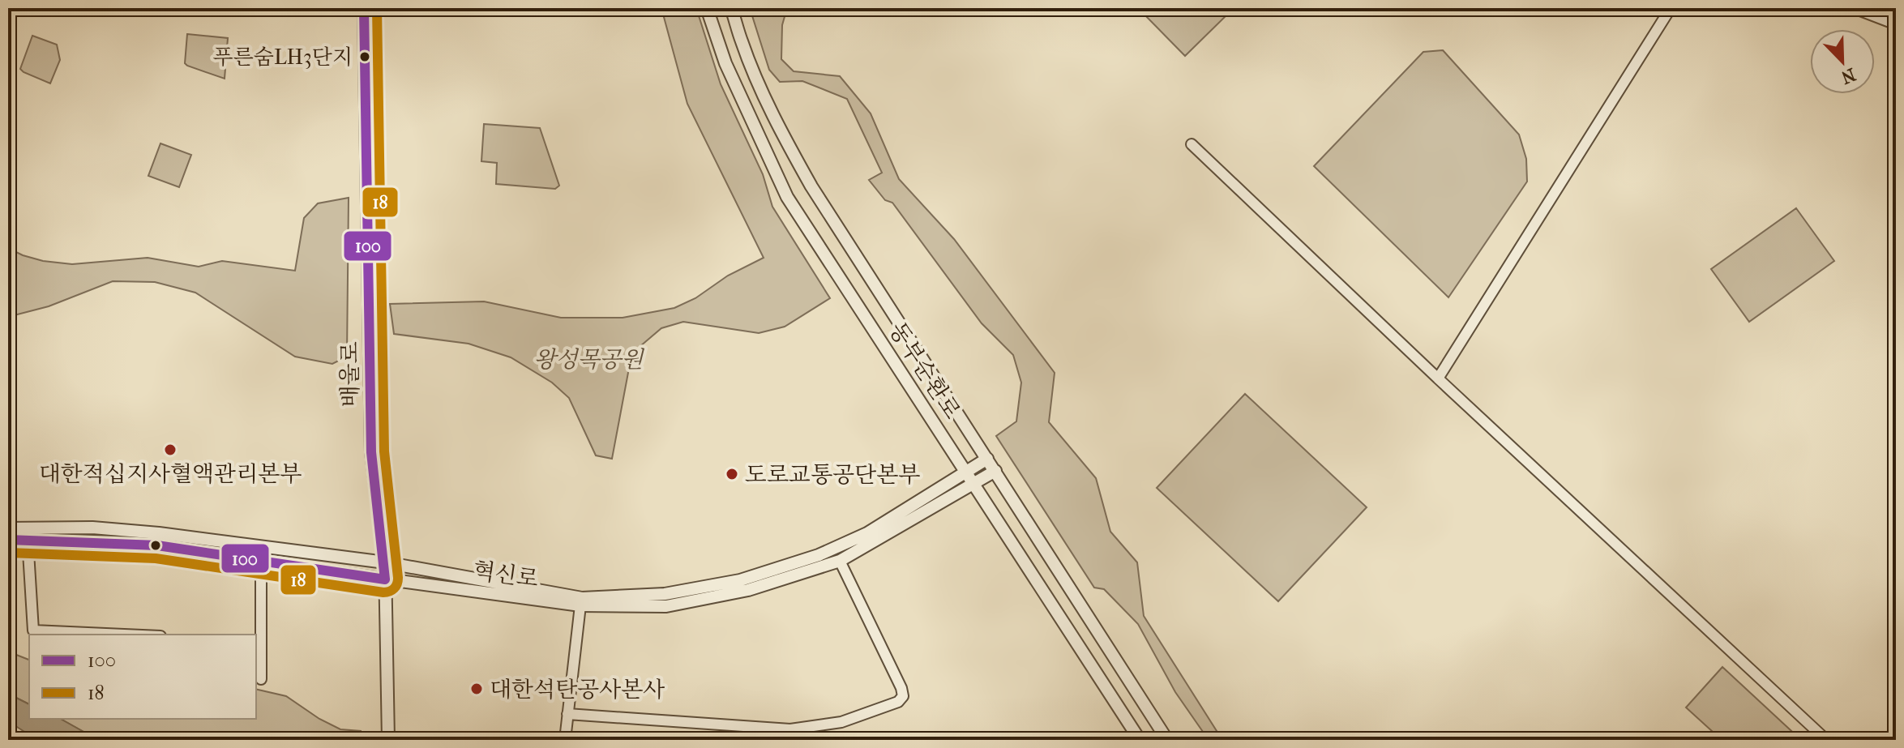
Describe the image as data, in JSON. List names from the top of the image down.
{
  "streets": {
    "street": ["동부순환로", "배울로", "혁신로"]
  },
  "crossings": [
    ["동부순환로", "혁신로"],
    ["배울로", "혁신로"]
  ],
  "parks": ["왕성목공원"],
  "places": [
    "푸른숨LH3단지",
    "대한적십지사혈액관리본부",
    "도로교통공단본부",
    "대한석탄공사본사"
  ],
  "lines": ["transit line 100", "transit line 18"],
  "legend": ["100", "18"],
  "north": "bottom right"
}
